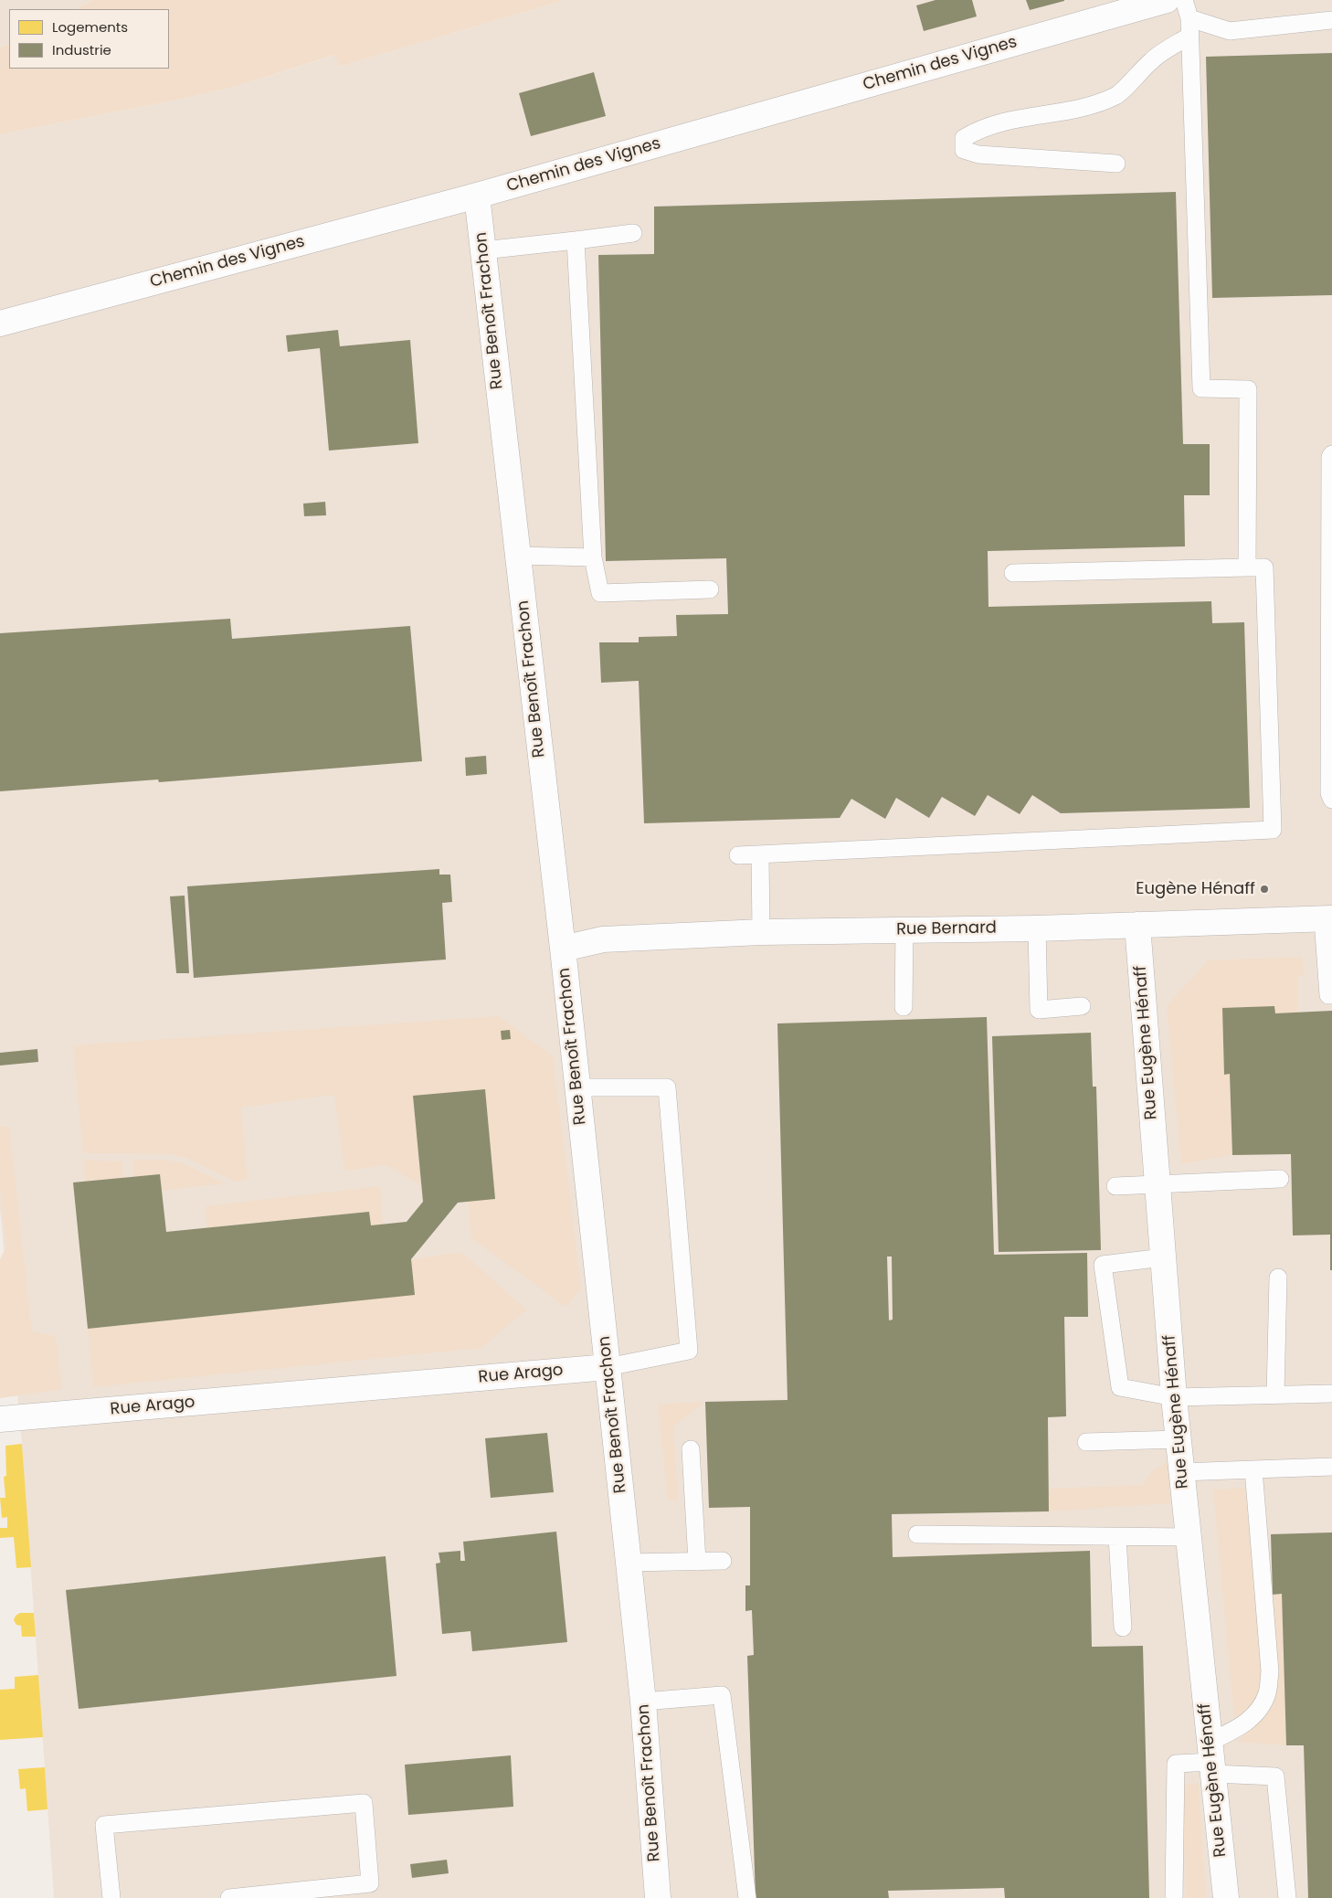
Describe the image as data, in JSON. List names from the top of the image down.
{
  "streets": {
    "street": [
      "Chemin des Vignes",
      "Rue Benoît Frachon",
      "Rue Bernard",
      "Rue Eugène Hénaff",
      "Rue Arago"
    ]
  },
  "crossings": [
    ["Chemin des Vignes", "Rue Benoît Frachon"],
    ["Rue Benoît Frachon", "Rue Bernard"],
    ["Rue Benoît Frachon", "Rue Arago"],
    ["Rue Bernard", "Rue Eugène Hénaff"]
  ],
  "places": ["Eugène Hénaff"],
  "legend": ["Logements", "Industrie"]
}
